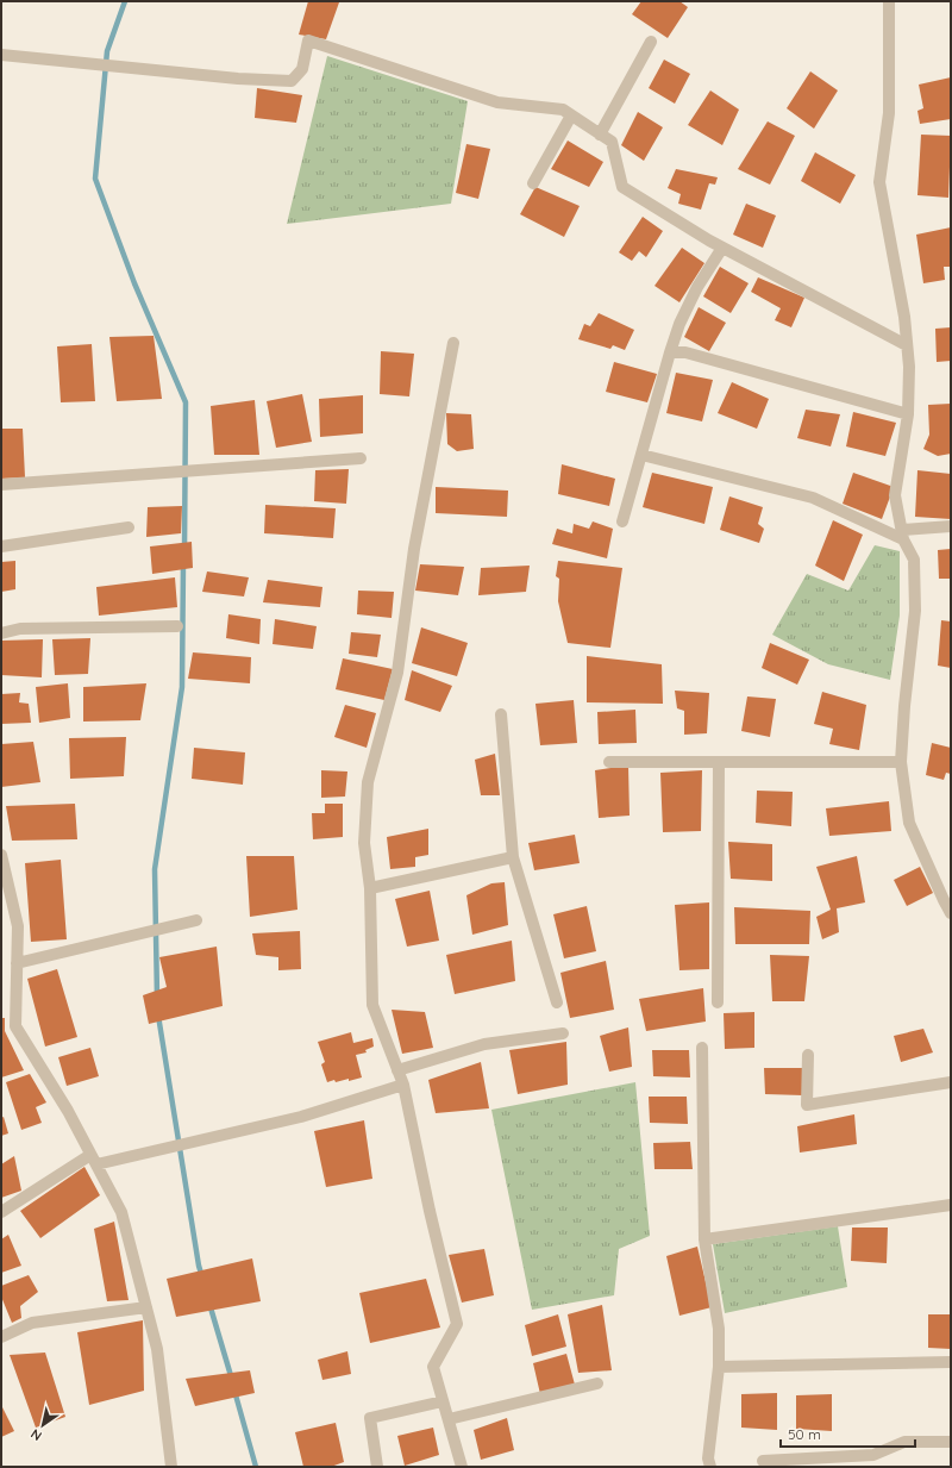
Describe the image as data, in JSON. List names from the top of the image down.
{
  "scale_bar": "50 m",
  "north": "bottom left"
}
